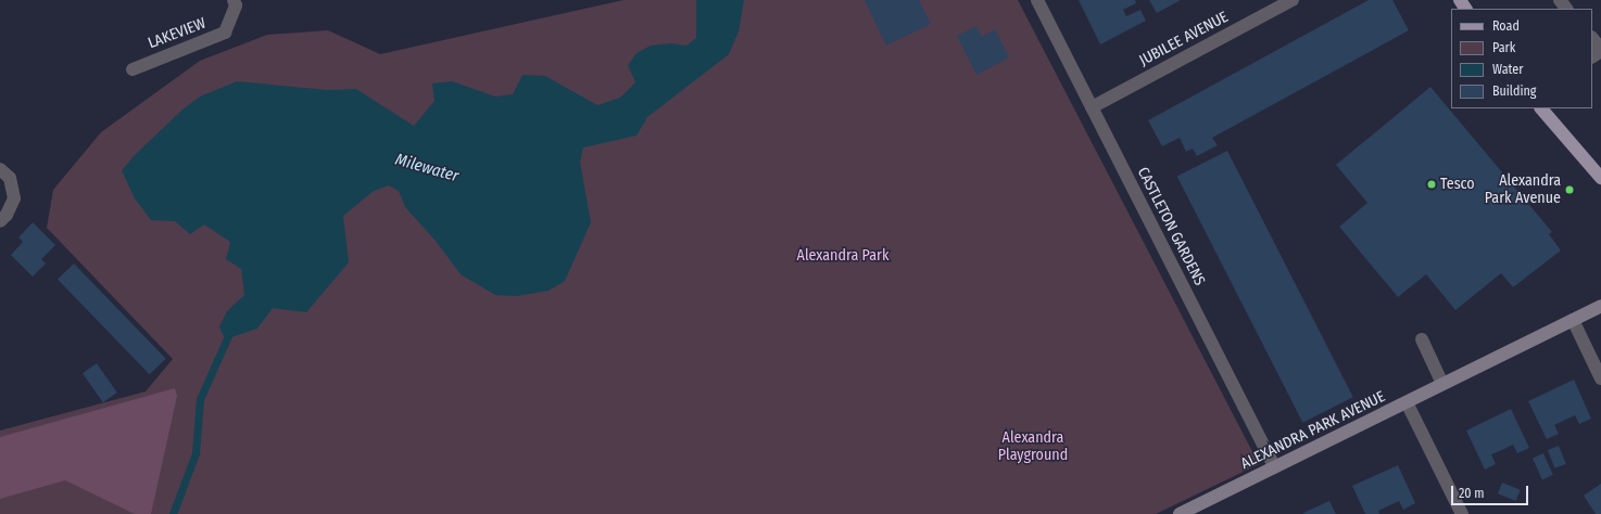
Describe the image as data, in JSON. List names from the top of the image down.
{
  "streets": {
    "street": [
      "LAKEVIEW",
      "JUBILEE AVENUE",
      "CASTLETON GARDENS",
      "ALEXANDRA PARK AVENUE"
    ]
  },
  "crossings": [
    ["JUBILEE AVENUE", "CASTLETON GARDENS"],
    ["CASTLETON GARDENS", "ALEXANDRA PARK AVENUE"]
  ],
  "water": ["Milewater"],
  "parks": ["Alexandra Park", "Alexandra Playground"],
  "places": ["Tesco", "Alexandra Park Avenue"],
  "legend": [
    "Road",
    "Park",
    "Water",
    "Building"
  ],
  "scale_bar": "20 m"
}
